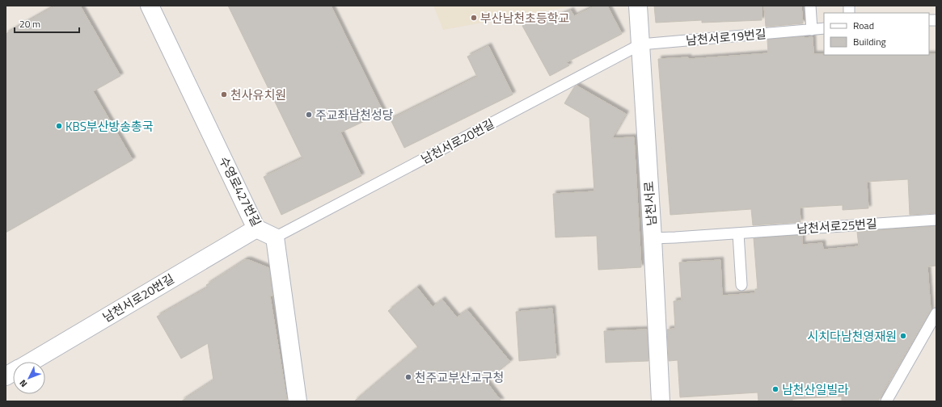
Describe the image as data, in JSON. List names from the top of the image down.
{
  "streets": {
    "street": ["남천서로20번길", "수영로427번길", "남천서로"],
    "lane": ["남천서로19번길", "남천서로25번길"]
  },
  "crossings": [
    ["남천서로19번길", "남천서로20번길"],
    ["남천서로19번길", "남천서로"],
    ["남천서로20번길", "수영로427번길"],
    ["남천서로20번길", "남천서로"],
    ["남천서로", "남천서로25번길"]
  ],
  "places": [
    "부산남천초등학교",
    "천사유치원",
    "주교좌남천성당",
    "KBS부산방송총국",
    "시치다남천영재원",
    "천주교부산교구청",
    "남천산일빌라"
  ],
  "legend": ["Road", "Building"],
  "scale_bar": "20 m",
  "north": "bottom left"
}
